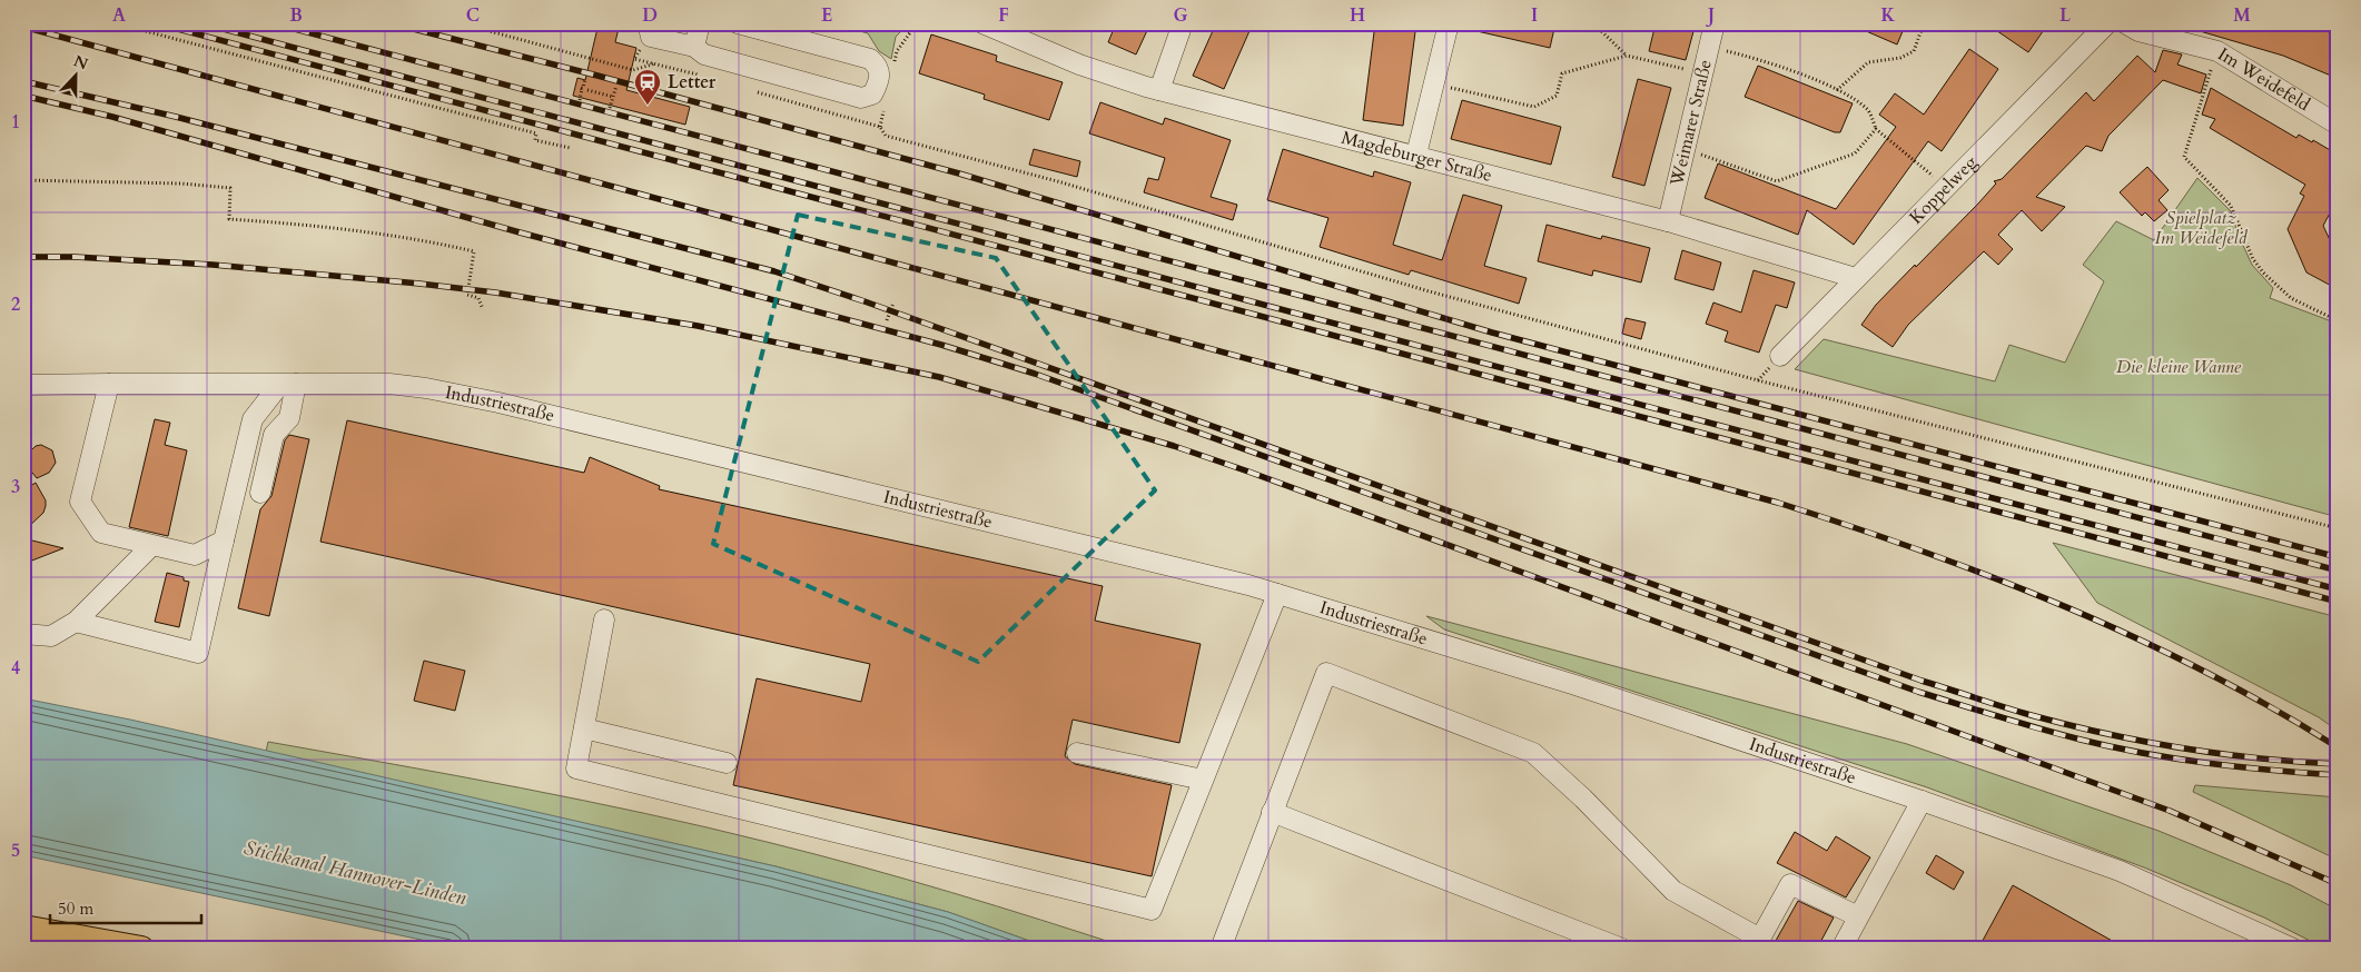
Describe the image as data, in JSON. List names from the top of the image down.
{
  "streets": {
    "street": [
      "Im Weidefeld",
      "Weimarer Straße",
      "Magdeburger Straße",
      "Koppelweg",
      "Industriestraße"
    ]
  },
  "crossings": [
    ["Weimarer Straße", "Magdeburger Straße"],
    ["Magdeburger Straße", "Koppelweg"]
  ],
  "water": ["Stichkanal Hannover-Linden"],
  "parks": ["Spielplatz Im Weidefeld", "Die kleine Wanne"],
  "places": {
    "station": ["Letter"]
  },
  "scale_bar": "50 m",
  "north": "top",
  "grid": {
    "columns": [
      "A",
      "B",
      "C",
      "D",
      "E",
      "F",
      "G",
      "H",
      "I",
      "J",
      "K",
      "L",
      "M"
    ],
    "rows": [
      "1",
      "2",
      "3",
      "4",
      "5"
    ]
  }
}
